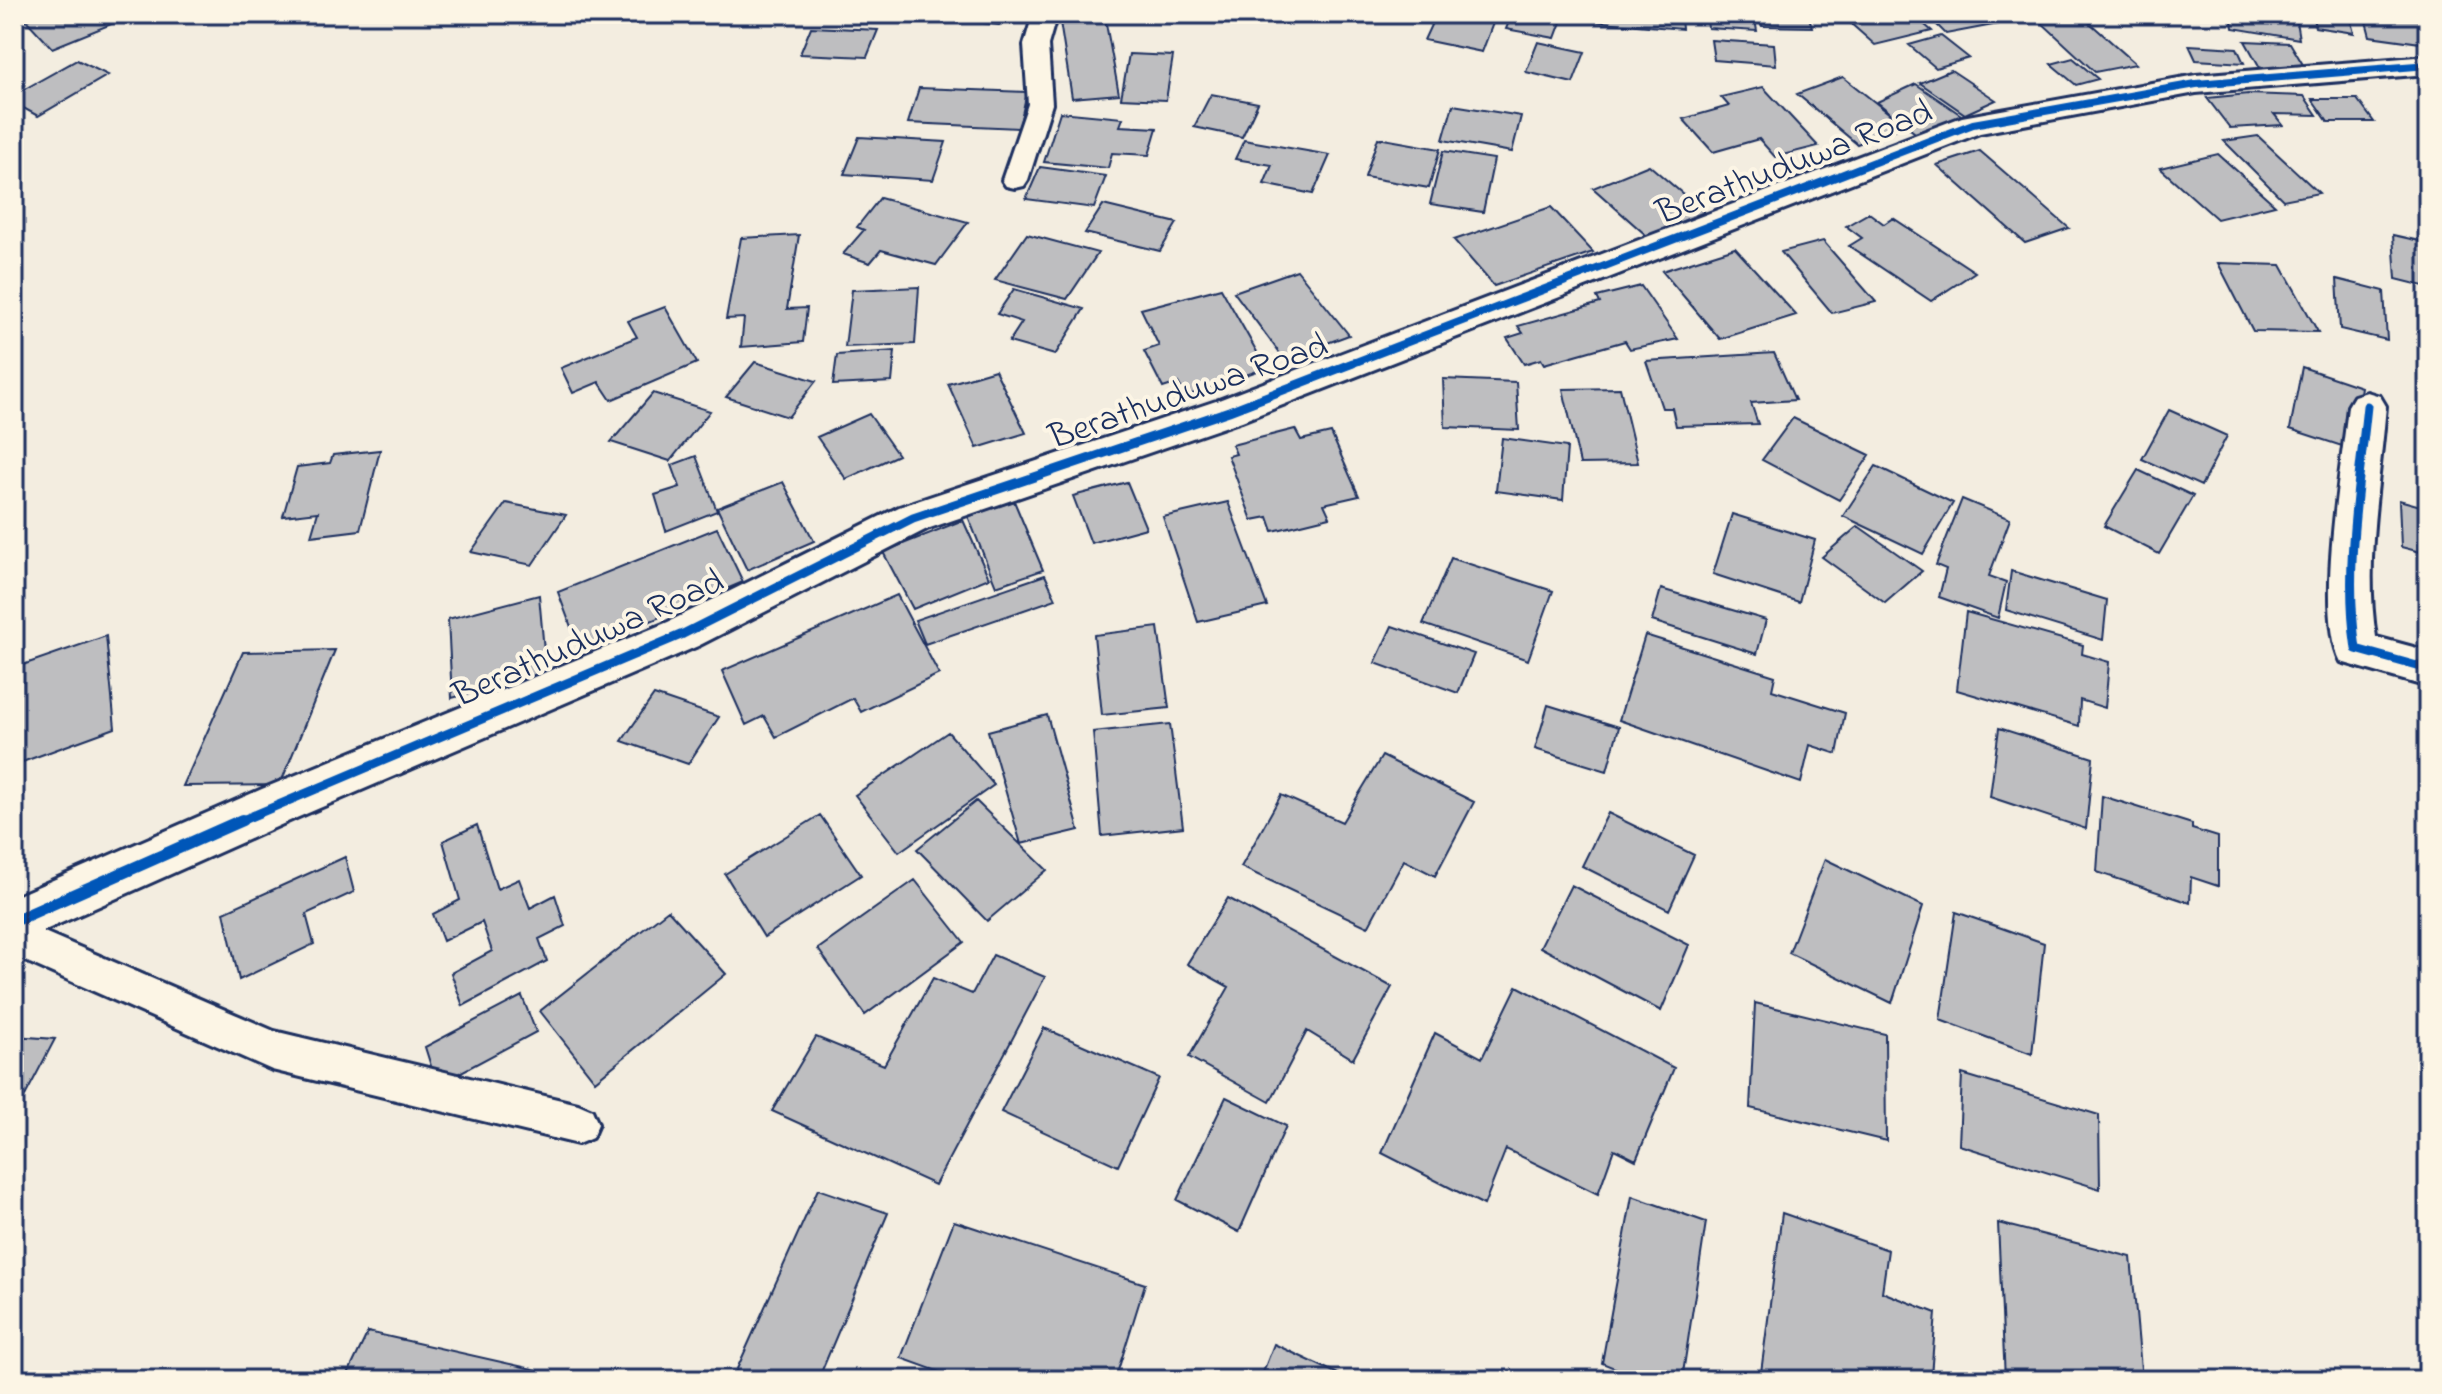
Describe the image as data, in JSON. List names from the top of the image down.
{
  "streets": {
    "street": ["Berathuduwa Road"]
  }
}
